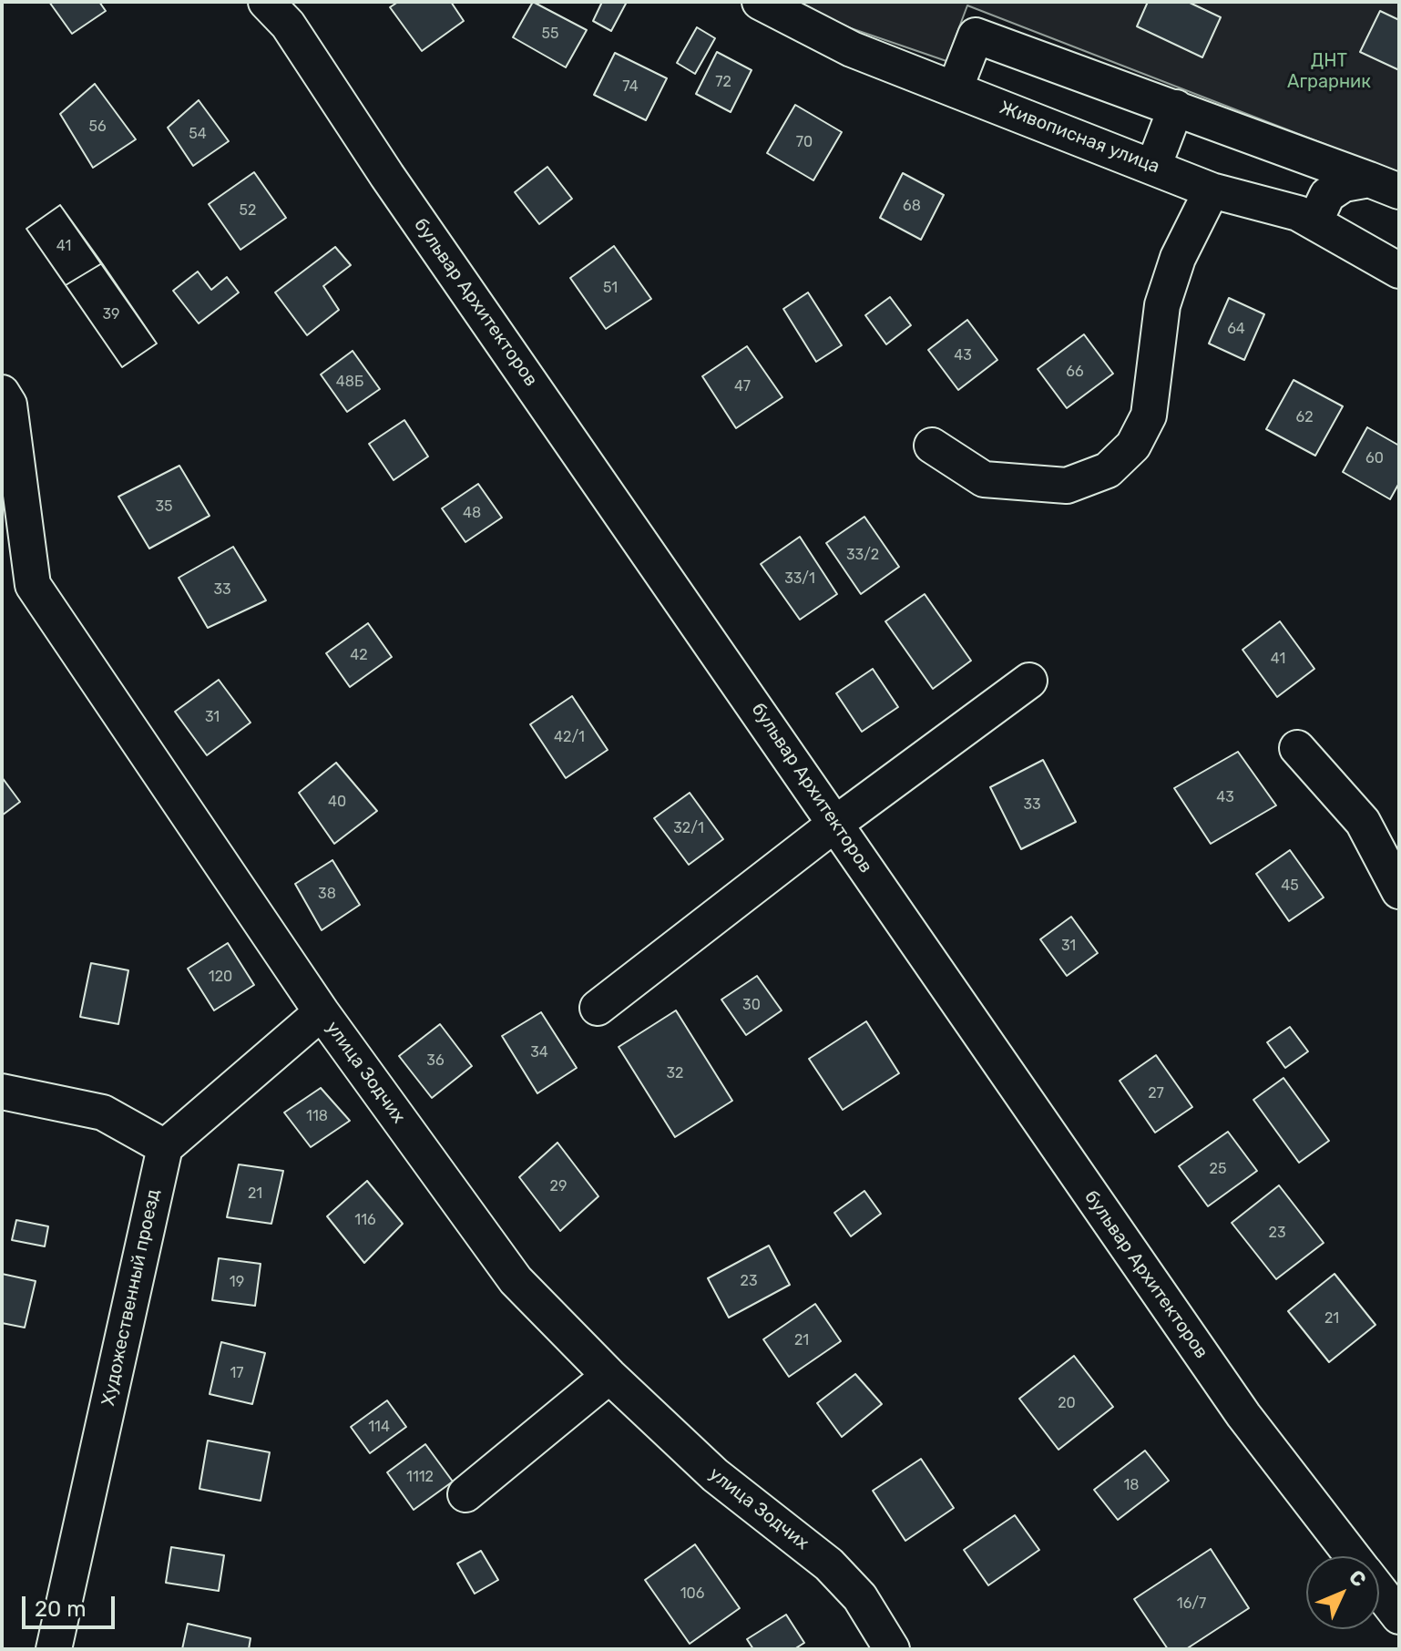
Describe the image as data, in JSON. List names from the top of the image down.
{
  "streets": {
    "street": [
      "Живописная улица",
      "бульвар Архитекторов",
      "улица Зодчих",
      "Художественный проезд"
    ]
  },
  "parks": ["ДНТ Аграрник"],
  "house_numbers": [
    "55",
    "72",
    "74",
    "56",
    "54",
    "70",
    "68",
    "52",
    "41",
    "51",
    "39",
    "64",
    "43",
    "66",
    "48Б",
    "47",
    "62",
    "60",
    "35",
    "48",
    "33/2",
    "33/1",
    "33",
    "42",
    "41",
    "31",
    "42/1",
    "43",
    "40",
    "33",
    "32/1",
    "45",
    "38",
    "31",
    "120",
    "30",
    "34",
    "36",
    "32",
    "27",
    "118",
    "25",
    "29",
    "21",
    "116",
    "23",
    "23",
    "19",
    "21",
    "21",
    "17",
    "20",
    "114",
    "1112",
    "18",
    "106",
    "16/7"
  ],
  "scale_bar": "20 m",
  "north": "top right"
}
